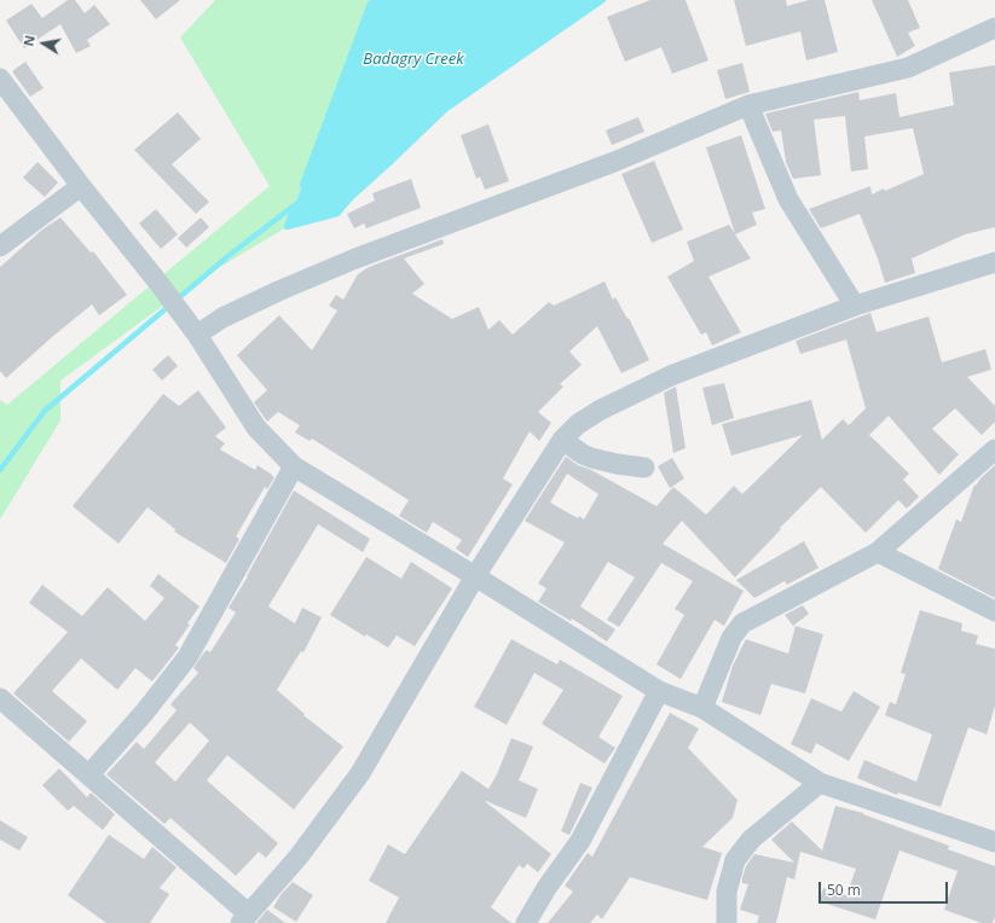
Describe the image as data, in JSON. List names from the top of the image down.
{
  "water": ["Badagry Creek"],
  "scale_bar": "50 m",
  "north": "left"
}
